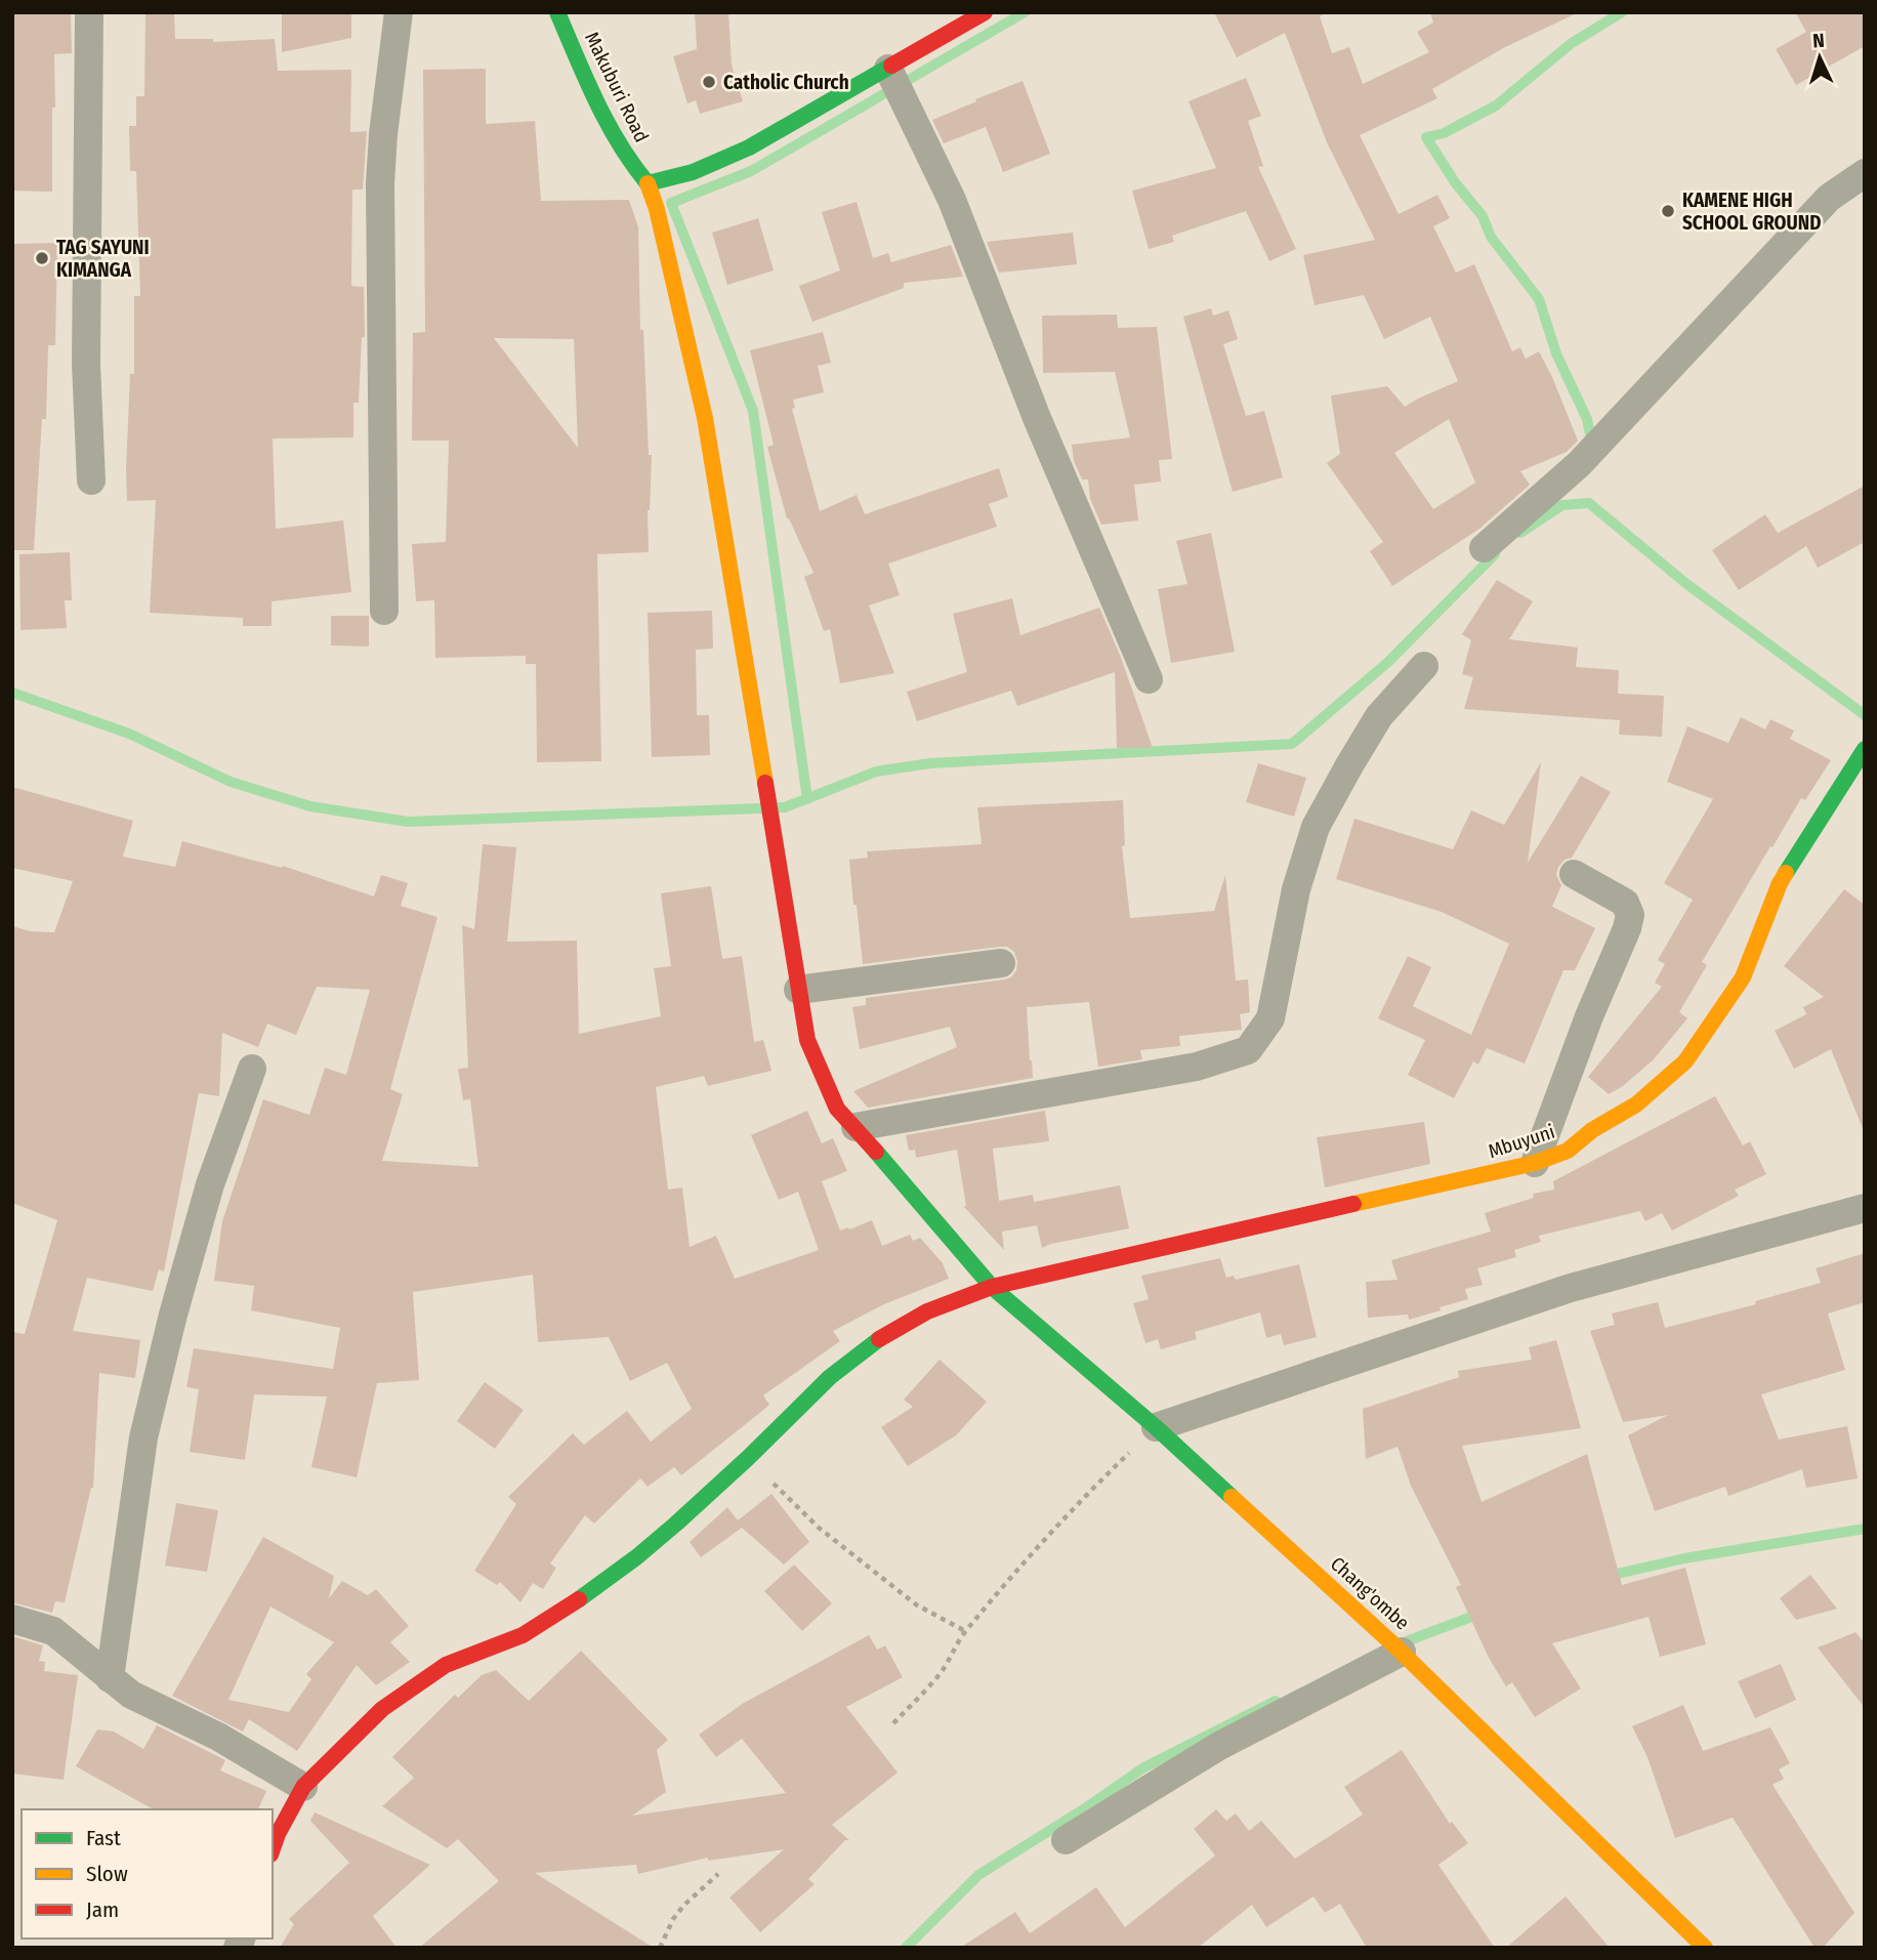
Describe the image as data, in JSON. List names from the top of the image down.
{
  "streets": {
    "street": ["Makuburi Road", "Mbuyuni", "Chang'ombe"]
  },
  "crossings": [
    ["Makuburi Road", "Chang'ombe"],
    ["Mbuyuni", "Chang'ombe"]
  ],
  "places": ["Catholic Church", "KAMENE HIGH SCHOOL GROUND", "TAG SAYUNI KIMANGA"],
  "legend": ["Fast", "Slow", "Jam"],
  "north": "top"
}
